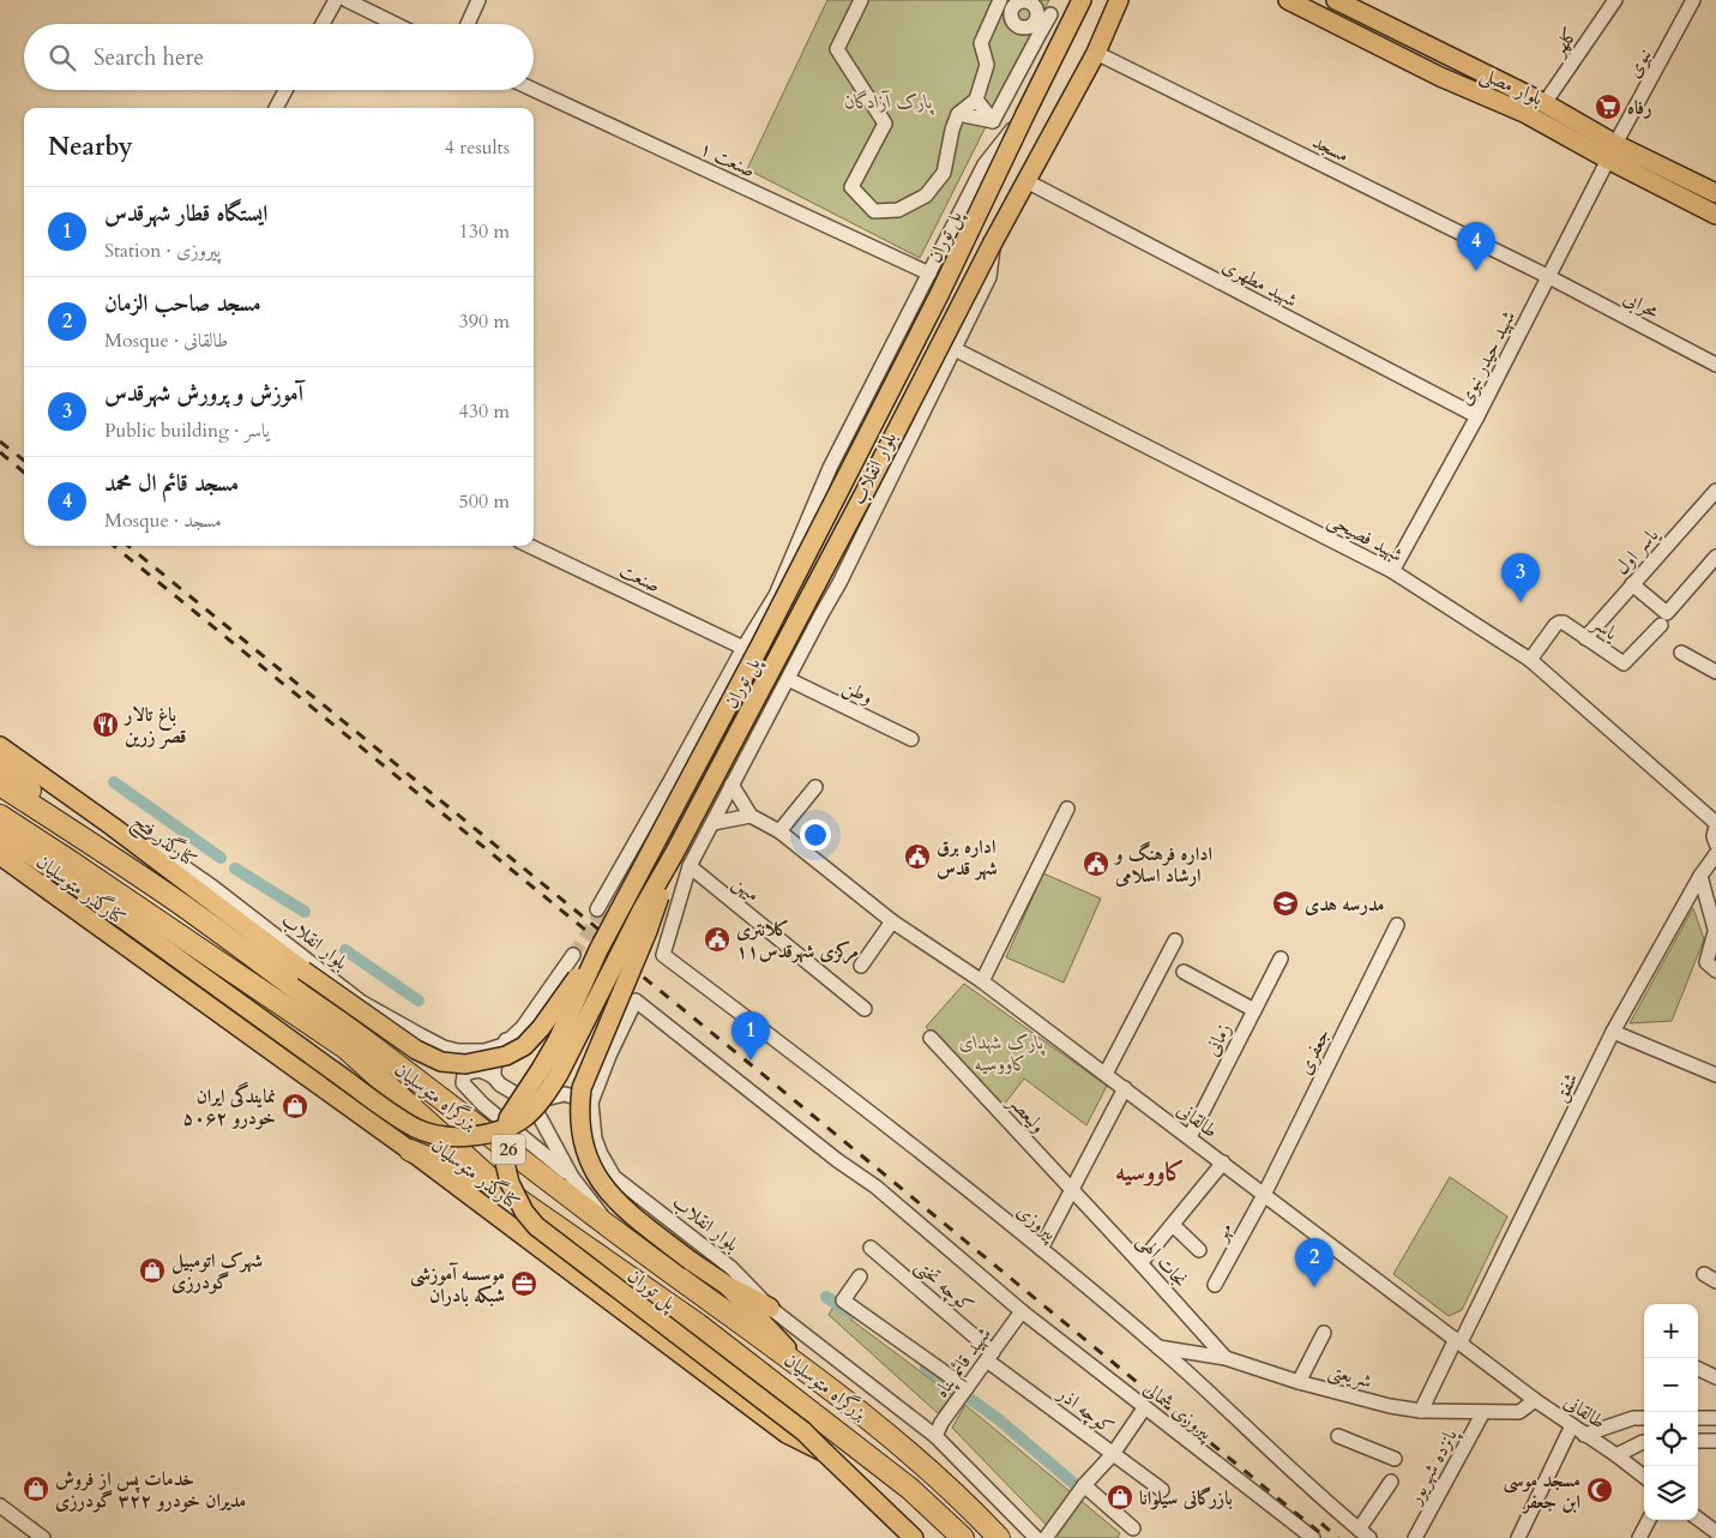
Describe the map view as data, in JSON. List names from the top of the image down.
{
  "streets": {
    "highway": ["بزرگراه متوسلیان", "26"],
    "main road": [
      "بلوار مصلی",
      "پل توران",
      "بلوار انقلاب",
      "کنارگذر فتح",
      "کنارگذر متوسلیان"
    ],
    "street": [
      "کلهر",
      "نبوی",
      "مسجد",
      "صنعت ۱",
      "شهید مطهری",
      "محرابی",
      "شهید حیدر نبوی",
      "شهید فصیحی",
      "یاسر اول",
      "صنعت",
      "یاسر",
      "وطن",
      "میهن",
      "زمانی",
      "جعفری",
      "شفق",
      "ولیعصر",
      "طالقانی",
      "پیروزی",
      "مهر",
      "نجات الهی",
      "کوچه تختی",
      "شهید قائم پناه",
      "شریعتی",
      "کوچه اذر",
      "پیروزی شمالی",
      "پانزده شهریور"
    ]
  },
  "crossings": [
    ["کلهر", "بلوار مصلی"],
    ["نبوی", "بلوار مصلی"],
    ["نبوی", "شهید حیدر نبوی"],
    ["بلوار مصلی", "شهید حیدر نبوی"],
    ["مسجد", "محرابی"],
    ["مسجد", "شهید حیدر نبوی"],
    ["مسجد", "بلوار انقلاب"],
    ["صنعت ۱", "بلوار انقلاب"],
    ["پل توران", "بلوار انقلاب"],
    ["پل توران", "کنارگذر فتح"],
    ["پل توران", "کنارگذر متوسلیان"],
    ["شهید مطهری", "شهید حیدر نبوی"],
    ["شهید مطهری", "بلوار انقلاب"],
    ["محرابی", "شهید حیدر نبوی"],
    ["شهید حیدر نبوی", "شهید فصیحی"],
    ["بلوار انقلاب", "شهید فصیحی"],
    ["بلوار انقلاب", "صنعت"],
    ["بلوار انقلاب", "وطن"],
    ["بلوار انقلاب", "کنارگذر فتح"],
    ["بلوار انقلاب", "میهن"],
    ["بلوار انقلاب", "طالقانی"],
    ["بلوار انقلاب", "پیروزی"],
    ["بلوار انقلاب", "شهید قائم پناه"],
    ["شهید فصیحی", "یاسر"],
    ["یاسر اول", "یاسر"],
    ["زمانی", "طالقانی"],
    ["جعفری", "طالقانی"],
    ["جعفری", "مهر"],
    ["شفق", "طالقانی"],
    ["شفق", "شریعتی"],
    ["ولیعصر", "نجات الهی"],
    ["طالقانی", "مهر"],
    ["طالقانی", "شریعتی"],
    ["پیروزی", "شریعتی"],
    ["نجات الهی", "شریعتی"],
    ["کوچه تختی", "شهید قائم پناه"],
    ["کوچه تختی", "کوچه اذر"],
    ["شهید قائم پناه", "کوچه اذر"],
    ["شهید قائم پناه", "پیروزی شمالی"],
    ["شریعتی", "پانزده شهریور"]
  ],
  "districts": ["کاووسیه"],
  "parks": ["پارک آزادگان", "پارک شهدای کاووسیه"],
  "places": {
    "supermarket": ["رفاه"],
    "restaurant": ["باغ تالار قصر زرین"],
    "public building": ["اداره برق شهر قدس", "اداره فرهنگ و ارشاد اسلامی", "کلانتری ۱۱مرکزی شهرقدس"],
    "school or university": ["مدرسه هدی"],
    "shop": [
      "نمایندگی ایران خودرو ۵۰۶۲",
      "شهرک اتومبیل گودرزی",
      "خدمات پس از فروش مدیران خودرو ۳۲۲ گودرزی",
      "بازرگانی سیلوانا"
    ],
    "office": ["موسسه آموزشی شبکه بادران"],
    "mosque": ["مسجد موسی ابن جعفر"]
  },
  "page": {
    "search": "Search here",
    "heading": ["Nearby", "4 results"],
    "list": [
      {
        "mark": "1",
        "name": "ایستگاه قطار شهرقدس",
        "note": "Station · پیروزی",
        "value": "130 m"
      },
      {
        "mark": "2",
        "name": "مسجد صاحب الزمان",
        "note": "Mosque · طالقانی",
        "value": "390 m"
      },
      {
        "mark": "3",
        "name": "آموزش و پرورش شهرقدس",
        "note": "Public building · یاسر",
        "value": "430 m"
      },
      {
        "mark": "4",
        "name": "مسجد قائم ال محمد",
        "note": "Mosque · مسجد",
        "value": "500 m"
      }
    ],
    "pins": [
      "4",
      "3",
      "1",
      "2"
    ],
    "map_buttons": ["+", "−"]
  }
}
